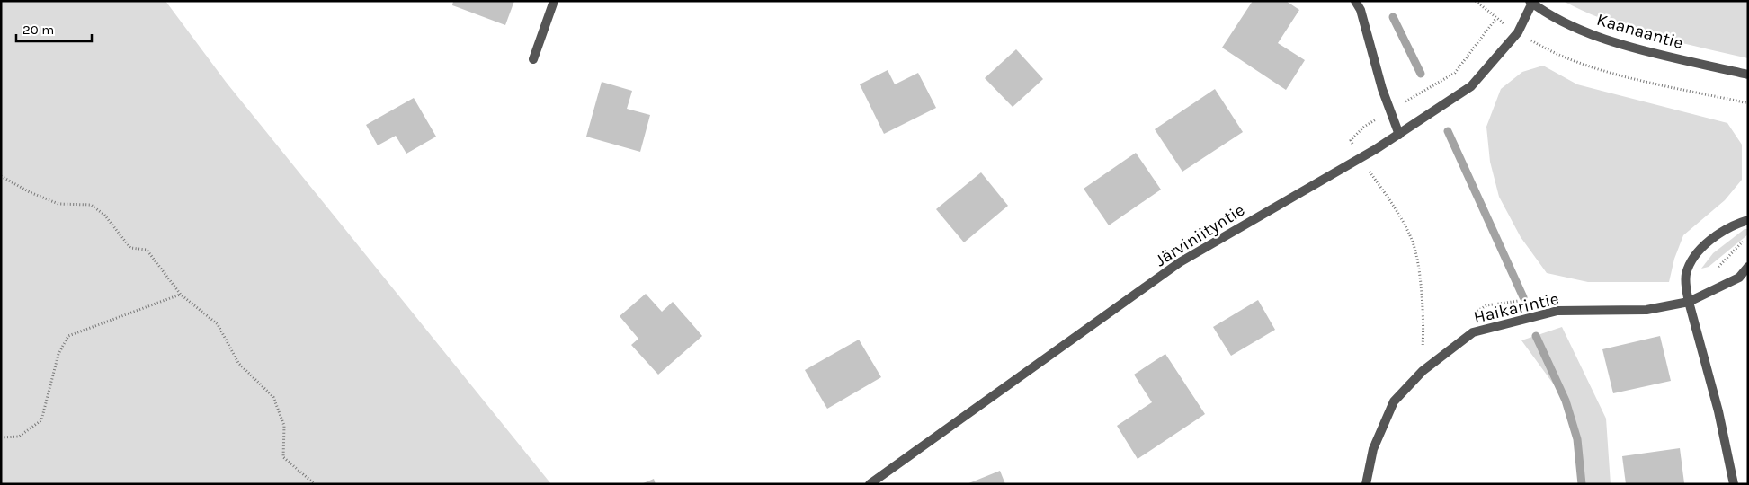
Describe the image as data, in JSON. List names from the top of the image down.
{
  "streets": {
    "street": ["Kaanaantie", "Järviniityntie", "Haikarintie"]
  },
  "crossings": [
    ["Kaanaantie", "Järviniityntie"]
  ],
  "scale_bar": "20 m"
}
